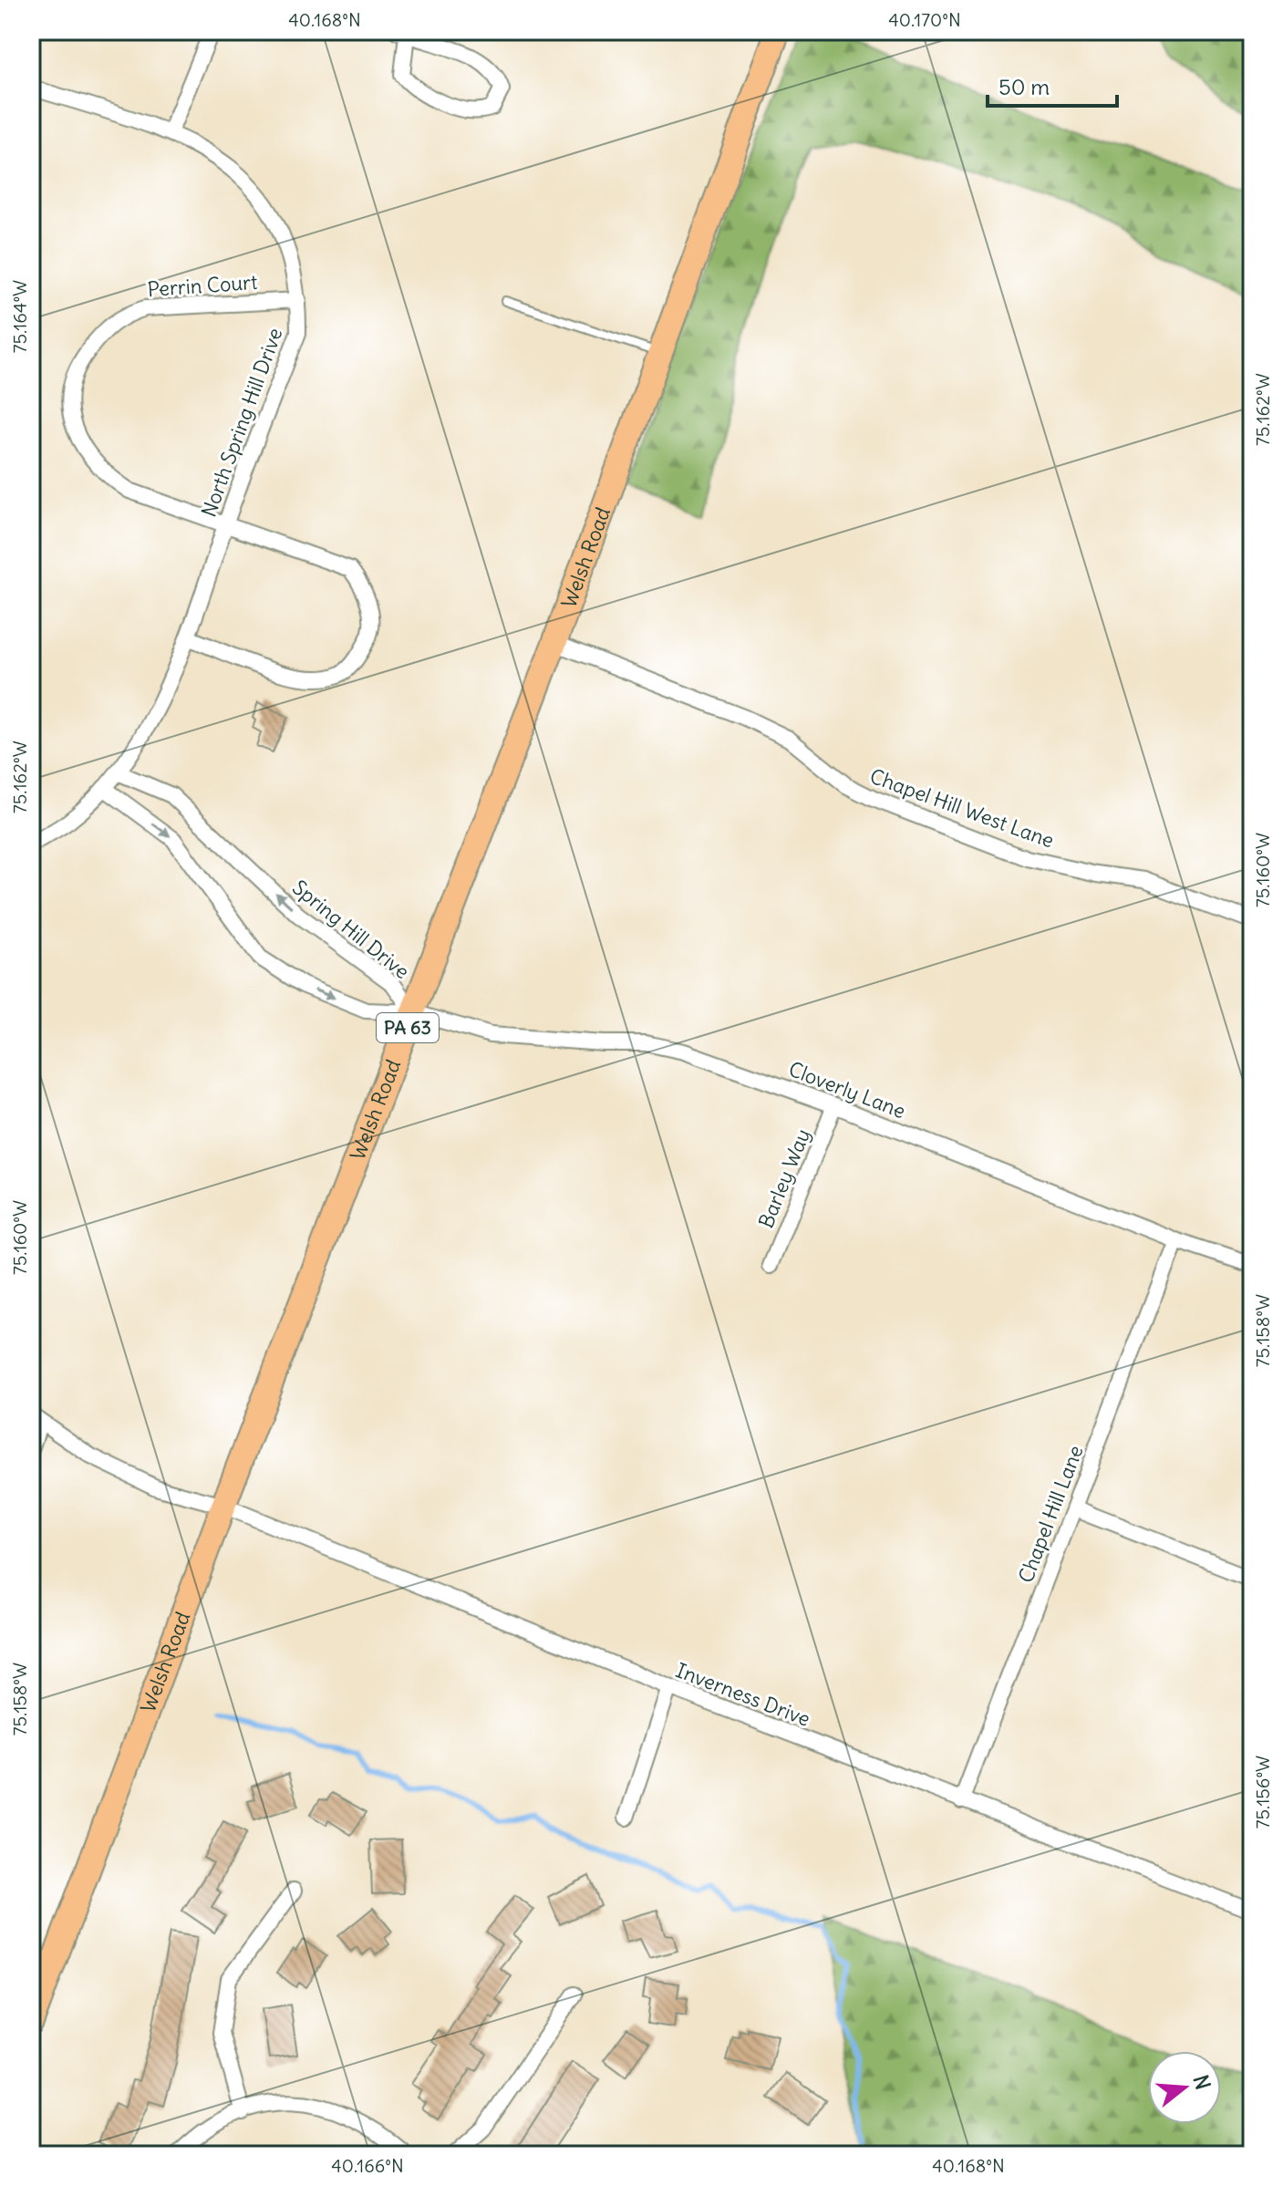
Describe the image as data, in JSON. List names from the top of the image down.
{
  "streets": {
    "main road": ["Welsh Road", "PA 63"],
    "street": [
      "Perrin Court",
      "North Spring Hill Drive",
      "Chapel Hill West Lane",
      "Spring Hill Drive",
      "Cloverly Lane",
      "Barley Way",
      "Chapel Hill Lane",
      "Inverness Drive"
    ]
  },
  "crossings": [
    ["Perrin Court", "North Spring Hill Drive"],
    ["North Spring Hill Drive", "Spring Hill Drive"],
    ["Welsh Road", "Chapel Hill West Lane"],
    ["Welsh Road", "Spring Hill Drive"],
    ["Welsh Road", "Cloverly Lane"],
    ["Welsh Road", "Inverness Drive"],
    ["Spring Hill Drive", "Cloverly Lane"],
    ["Cloverly Lane", "Barley Way"],
    ["Cloverly Lane", "Chapel Hill Lane"],
    ["Chapel Hill Lane", "Inverness Drive"]
  ],
  "scale_bar": "50 m",
  "north": "right",
  "coordinates": [
    "40.168°N",
    "40.170°N",
    "75.164°W",
    "75.162°W",
    "75.160°W",
    "75.158°W",
    "75.156°W",
    "40.166°N"
  ]
}
